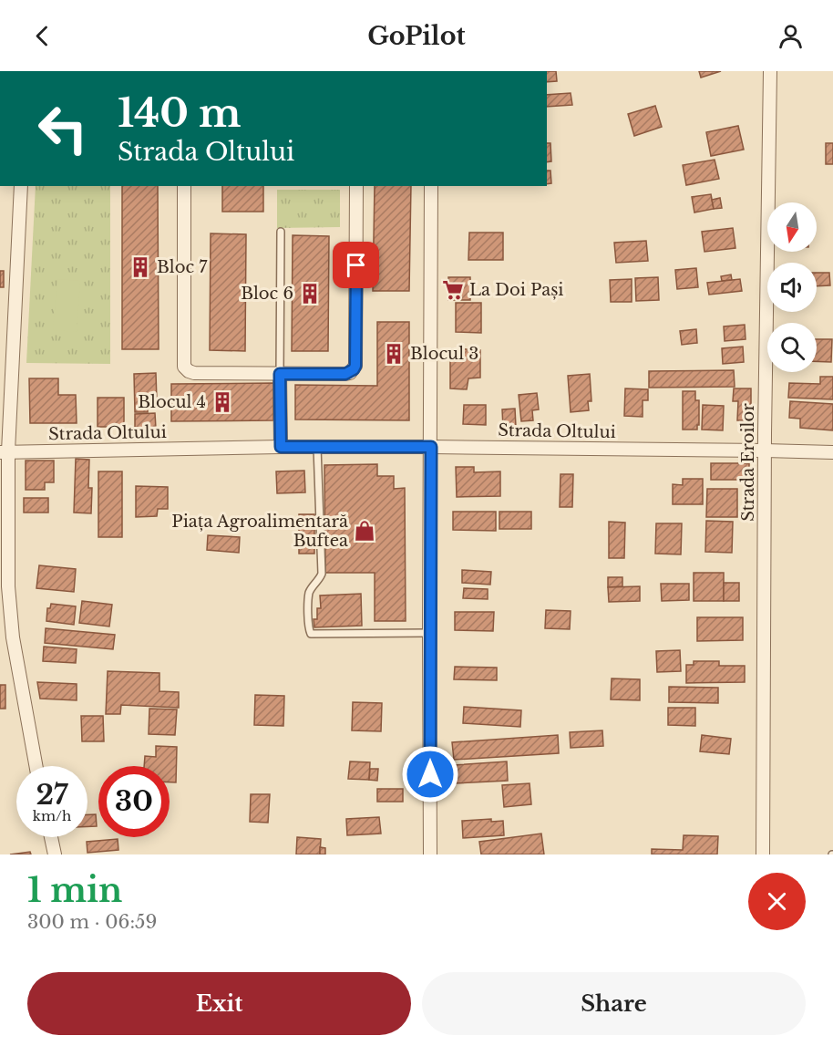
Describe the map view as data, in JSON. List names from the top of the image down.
{
  "streets": {
    "street": ["Strada Oltului", "Strada Eroilor"]
  },
  "crossings": [
    ["Strada Oltului", "Strada Eroilor"]
  ],
  "places": {
    "building": [
      "Bloc 7",
      "Bloc 6",
      "Blocul 3",
      "Blocul 4"
    ],
    "supermarket": ["La Doi Pași"],
    "shop": ["Piața Agroalimentară Buftea"]
  },
  "north": "bottom",
  "page": {
    "header": "GoPilot",
    "turn": ["140 m", "Strada Oltului"],
    "speed": "27 km/h",
    "limit": "30",
    "heading": ["1 min", "300 m · 06:59"],
    "buttons": ["Exit", "Share"]
  }
}
